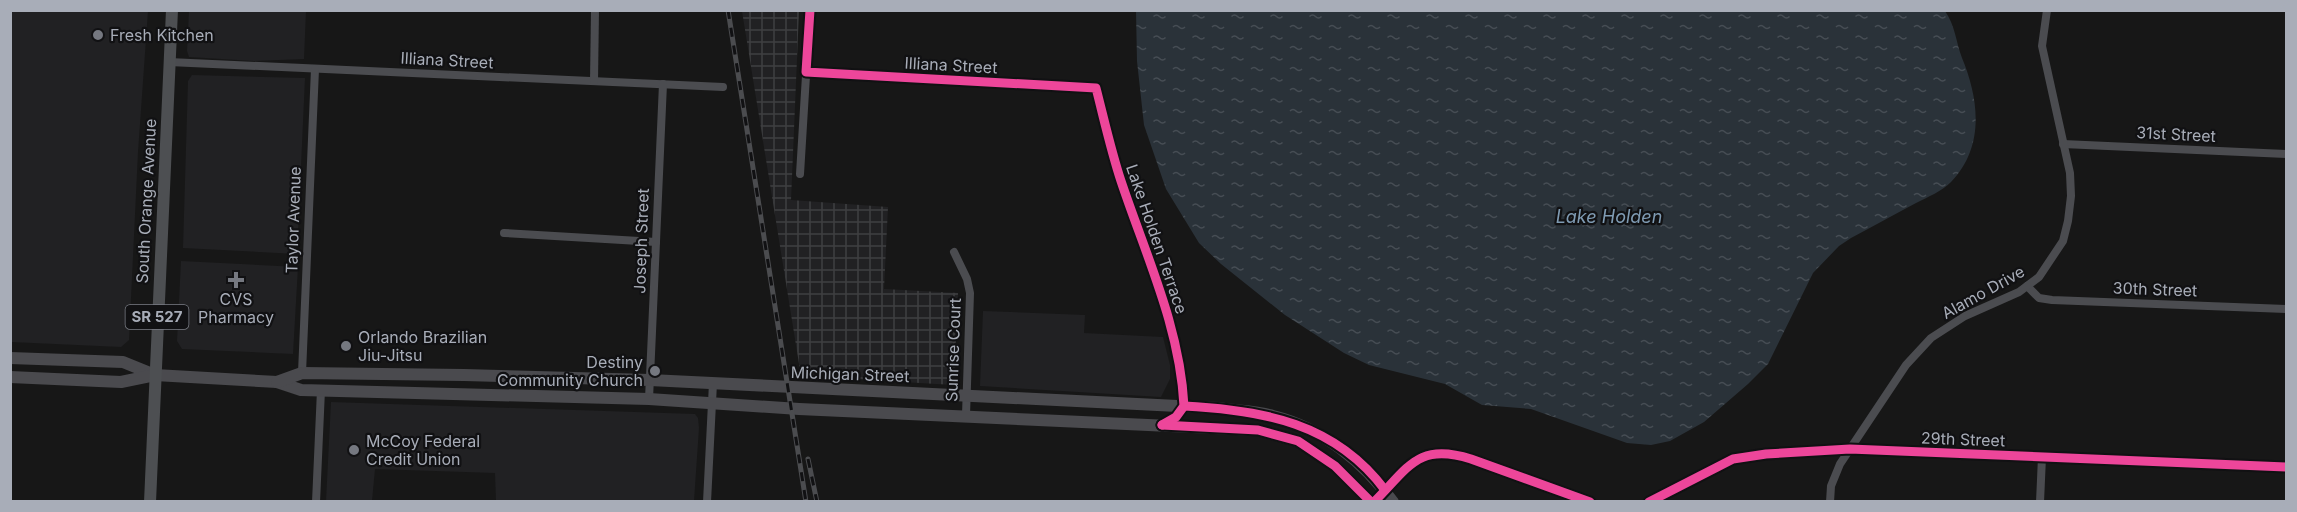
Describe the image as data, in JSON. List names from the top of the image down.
{
  "streets": {
    "main road": ["South Orange Avenue", "SR 527", "Michigan Street"],
    "street": [
      "Illiana Street",
      "31st Street",
      "Taylor Avenue",
      "Lake Holden Terrace",
      "Joseph Street",
      "30th Street",
      "Alamo Drive",
      "Sunrise Court",
      "29th Street"
    ]
  },
  "crossings": [
    ["Illiana Street", "South Orange Avenue"],
    ["Illiana Street", "Taylor Avenue"],
    ["Illiana Street", "Lake Holden Terrace"],
    ["Illiana Street", "Joseph Street"],
    ["31st Street", "Alamo Drive"],
    ["South Orange Avenue", "Michigan Street"],
    ["Taylor Avenue", "Michigan Street"],
    ["Lake Holden Terrace", "Michigan Street"],
    ["Joseph Street", "Michigan Street"],
    ["30th Street", "Alamo Drive"],
    ["Alamo Drive", "29th Street"],
    ["Sunrise Court", "Michigan Street"]
  ],
  "water": ["Lake Holden"],
  "places": {
    "other": [
      "Fresh Kitchen",
      "Orlando Brazilian Jiu-Jitsu",
      "Destiny Community Church",
      "McCoy Federal Credit Union"
    ],
    "health": ["CVS Pharmacy"]
  }
}
